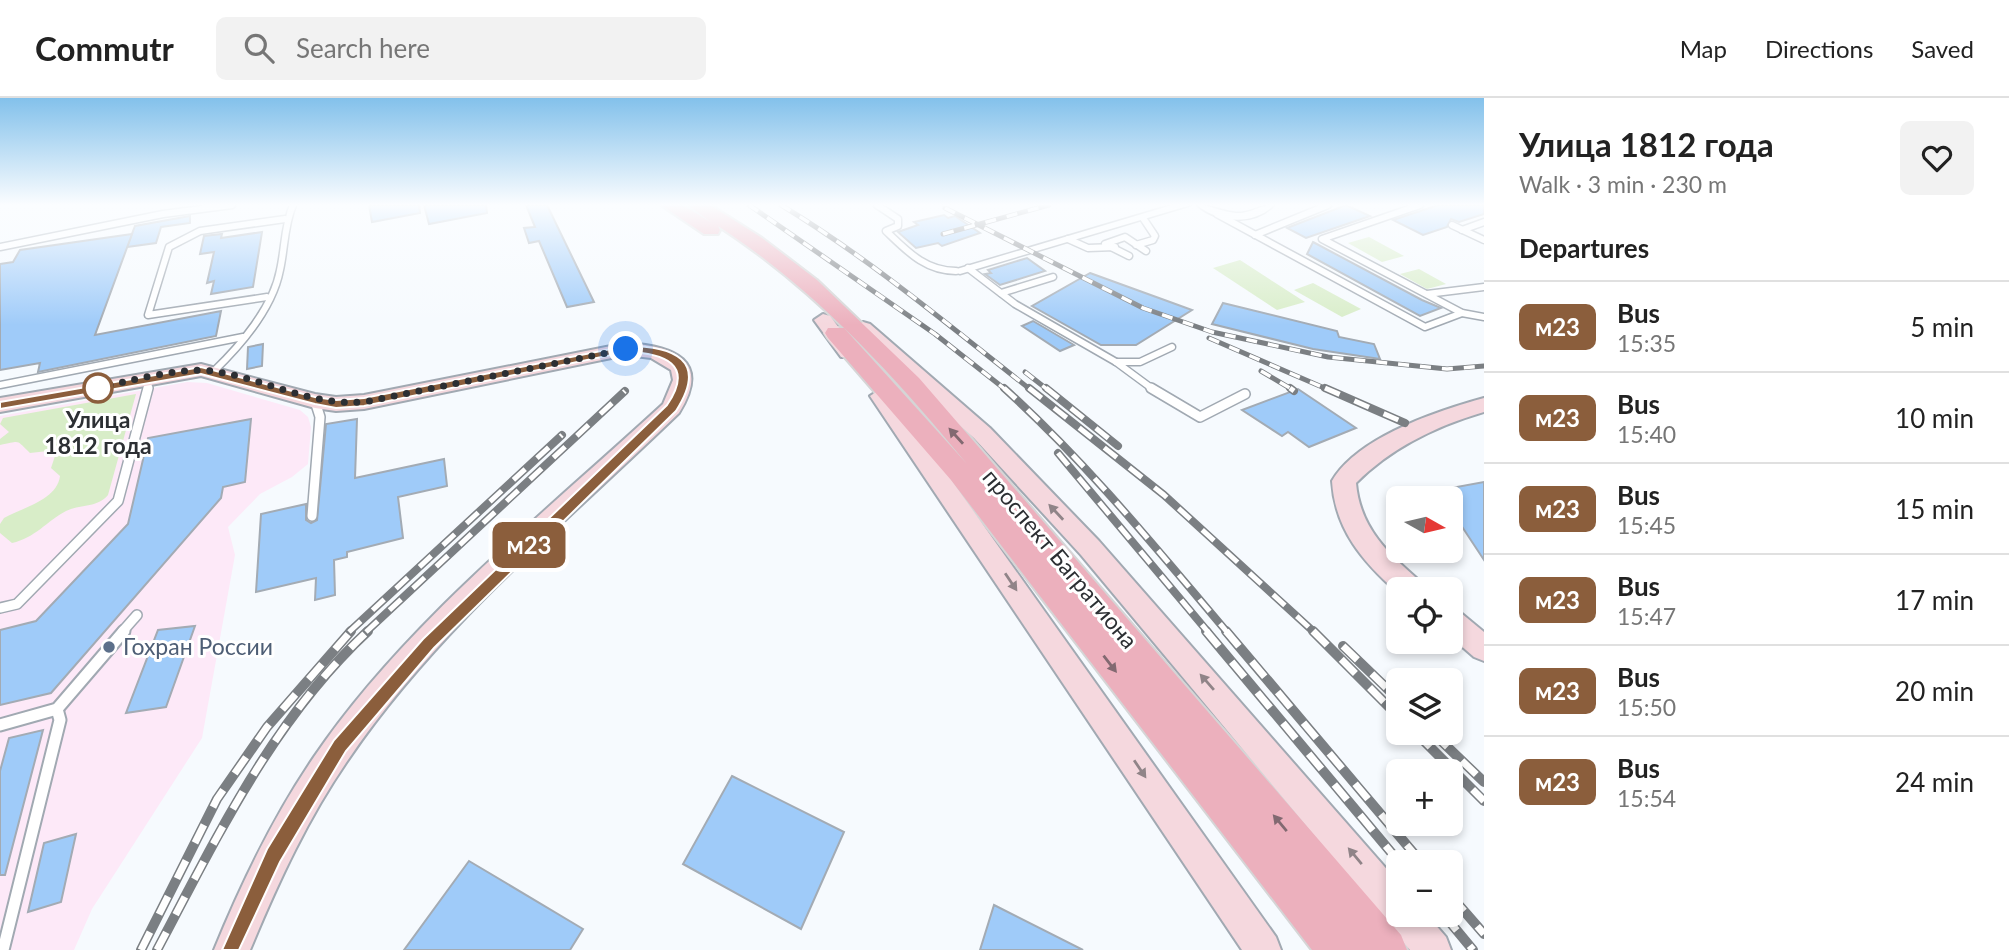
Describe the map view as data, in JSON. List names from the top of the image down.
{
  "streets": {
    "main road": ["проспект Багратиона"]
  },
  "places": ["Улица 1812 года", "Гохран России"],
  "lines": ["bus line м23"],
  "north": "right",
  "page": {
    "header": "Commutr",
    "search": "Search here",
    "nav": ["Map", "Directions", "Saved"],
    "on_map": "м23",
    "heading": [
      ["Улица 1812 года", "Walk · 3 min · 230 m"],
      "Departures"
    ],
    "list": [
      {
        "mark": "м23",
        "name": "Bus",
        "note": "15:35",
        "value": "5 min"
      },
      {
        "mark": "м23",
        "name": "Bus",
        "note": "15:40",
        "value": "10 min"
      },
      {
        "mark": "м23",
        "name": "Bus",
        "note": "15:45",
        "value": "15 min"
      },
      {
        "mark": "м23",
        "name": "Bus",
        "note": "15:47",
        "value": "17 min"
      },
      {
        "mark": "м23",
        "name": "Bus",
        "note": "15:50",
        "value": "20 min"
      },
      {
        "mark": "м23",
        "name": "Bus",
        "note": "15:54",
        "value": "24 min"
      }
    ],
    "map_buttons": ["+", "−"]
  }
}
